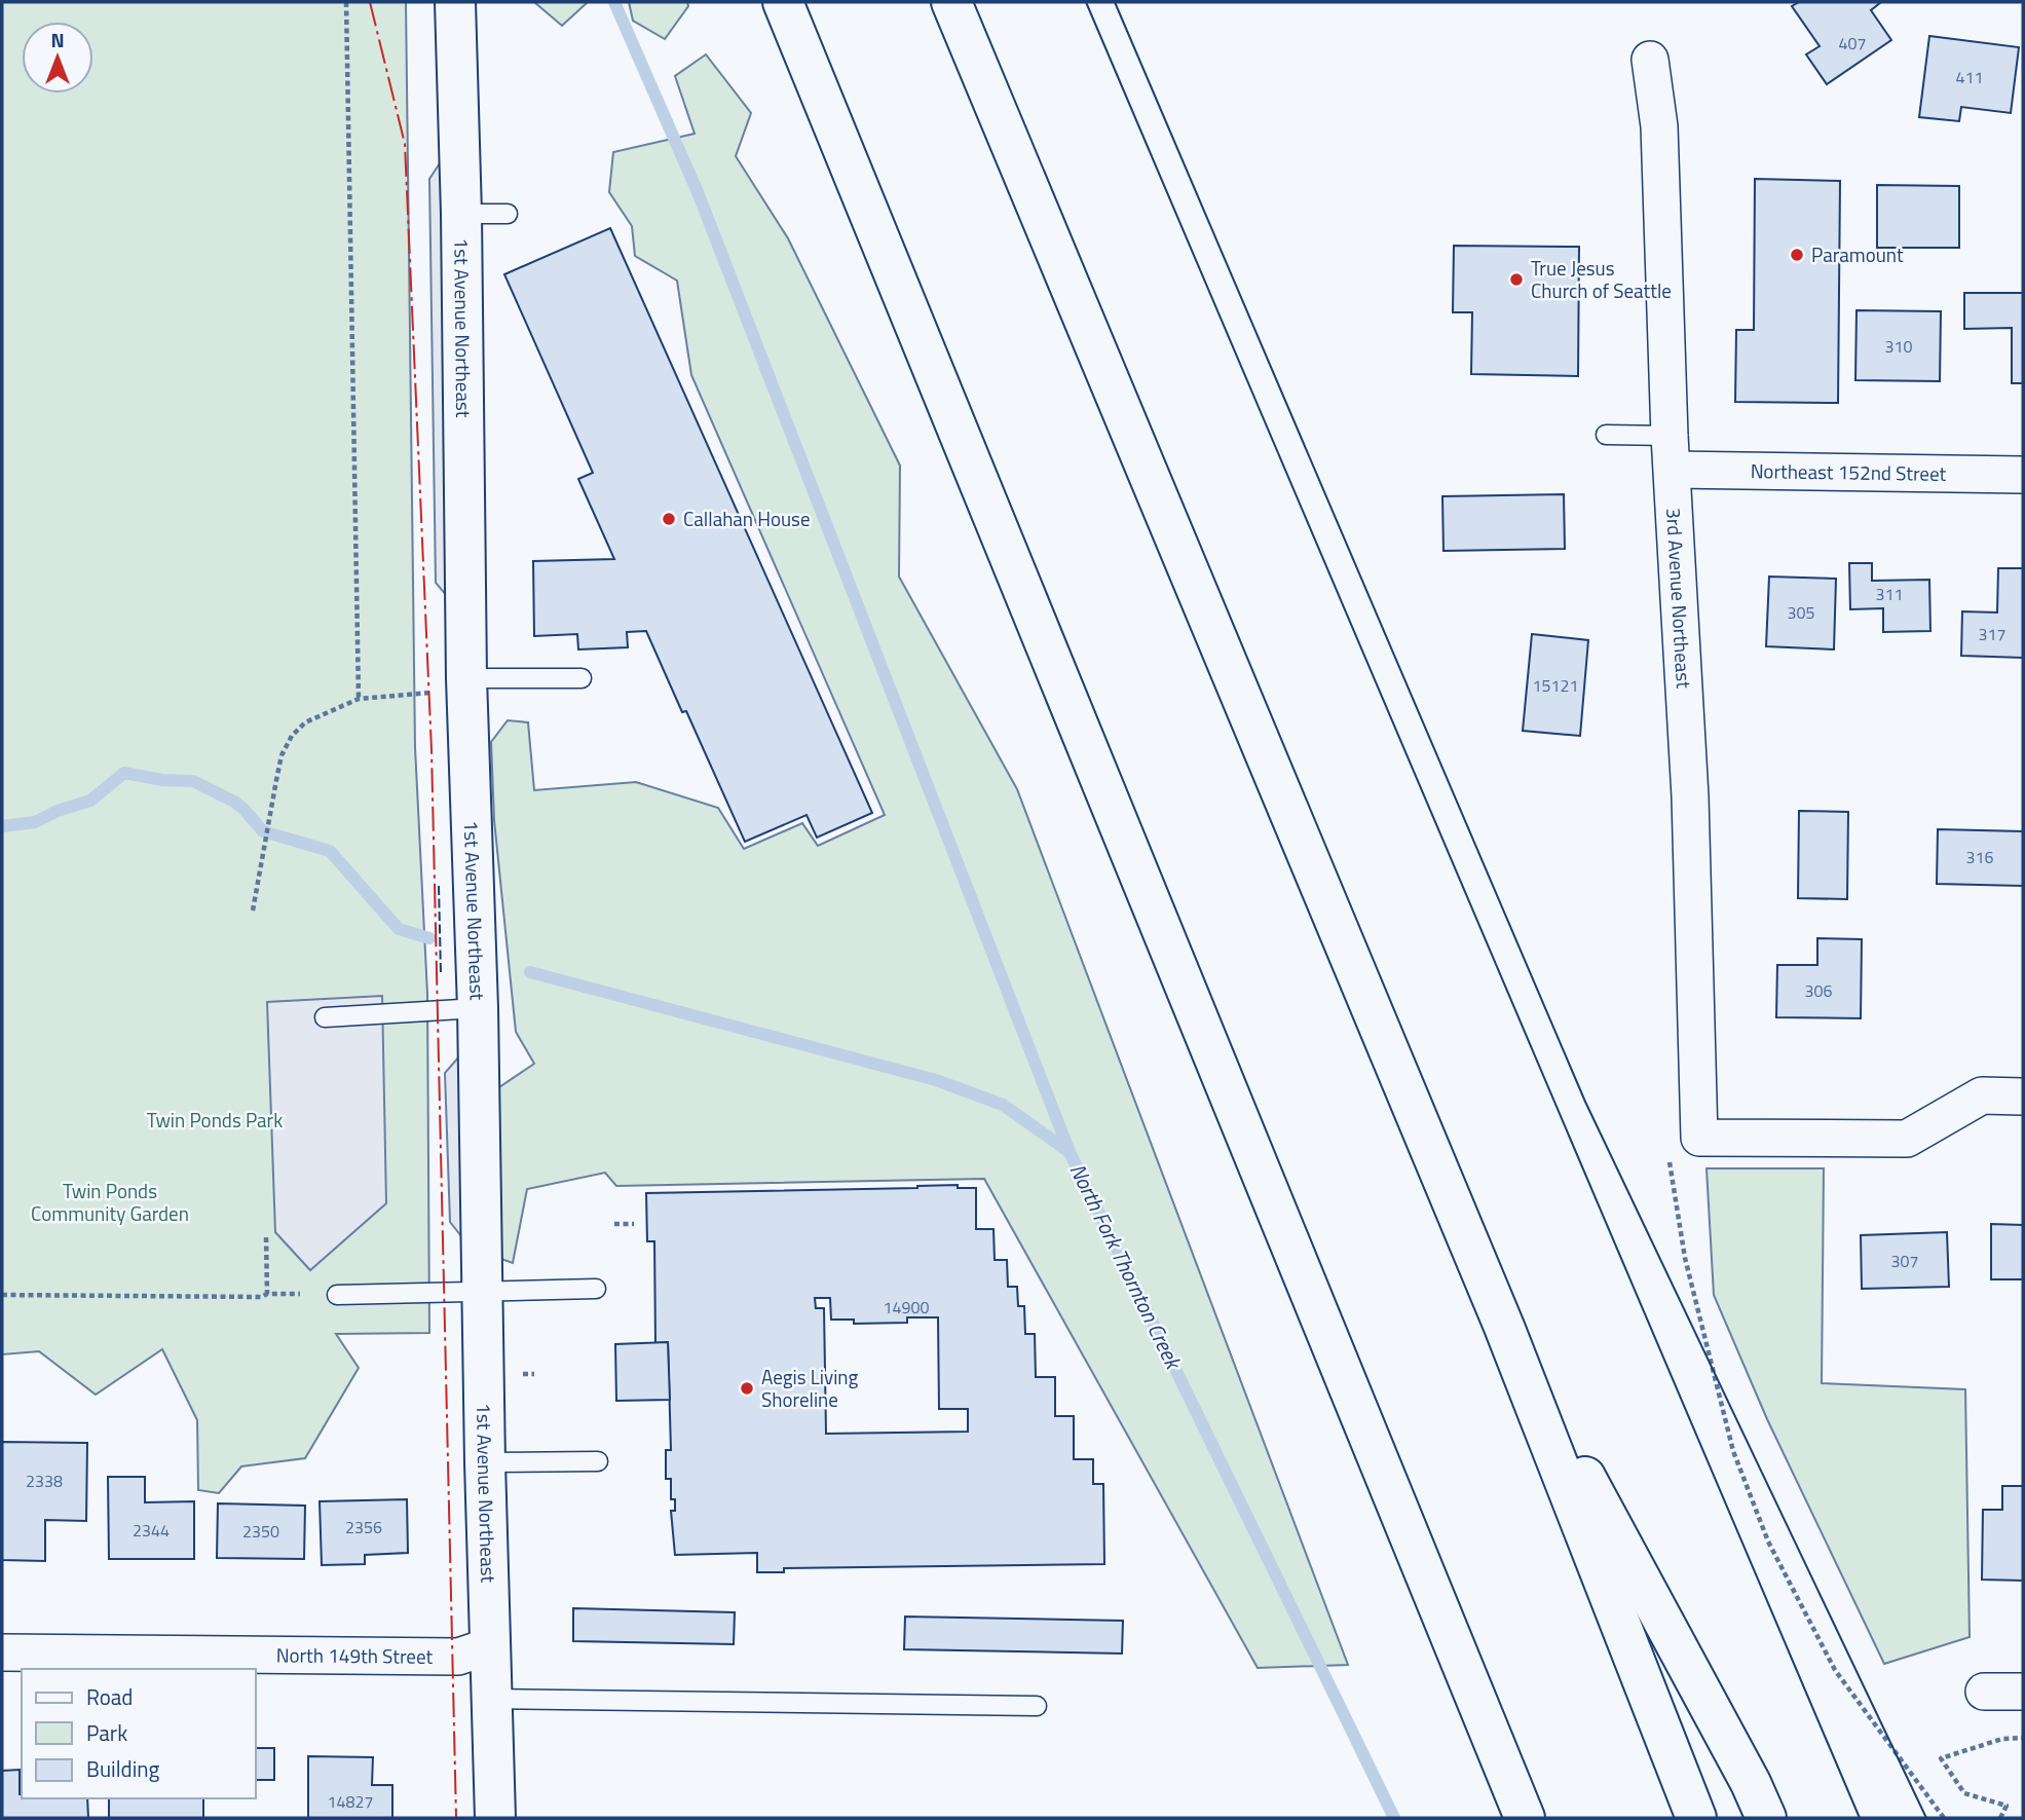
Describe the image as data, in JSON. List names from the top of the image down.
{
  "streets": {
    "main road": ["1st Avenue Northeast"],
    "street": ["Northeast 152nd Street", "3rd Avenue Northeast", "North 149th Street"]
  },
  "crossings": [
    ["1st Avenue Northeast", "North 149th Street"],
    ["Northeast 152nd Street", "3rd Avenue Northeast"]
  ],
  "water": ["North Fork Thornton Creek"],
  "parks": ["Twin Ponds Park", "Twin Ponds Community Garden"],
  "places": [
    "Paramount",
    "True Jesus Church of Seattle",
    "Callahan House",
    "Aegis Living Shoreline"
  ],
  "house_numbers": [
    "407",
    "411",
    "310",
    "311",
    "305",
    "317",
    "15121",
    "316",
    "306",
    "307",
    "14900",
    "2338",
    "2356",
    "2344",
    "2350",
    "14827"
  ],
  "legend": ["Road", "Park", "Building"],
  "north": "top"
}
